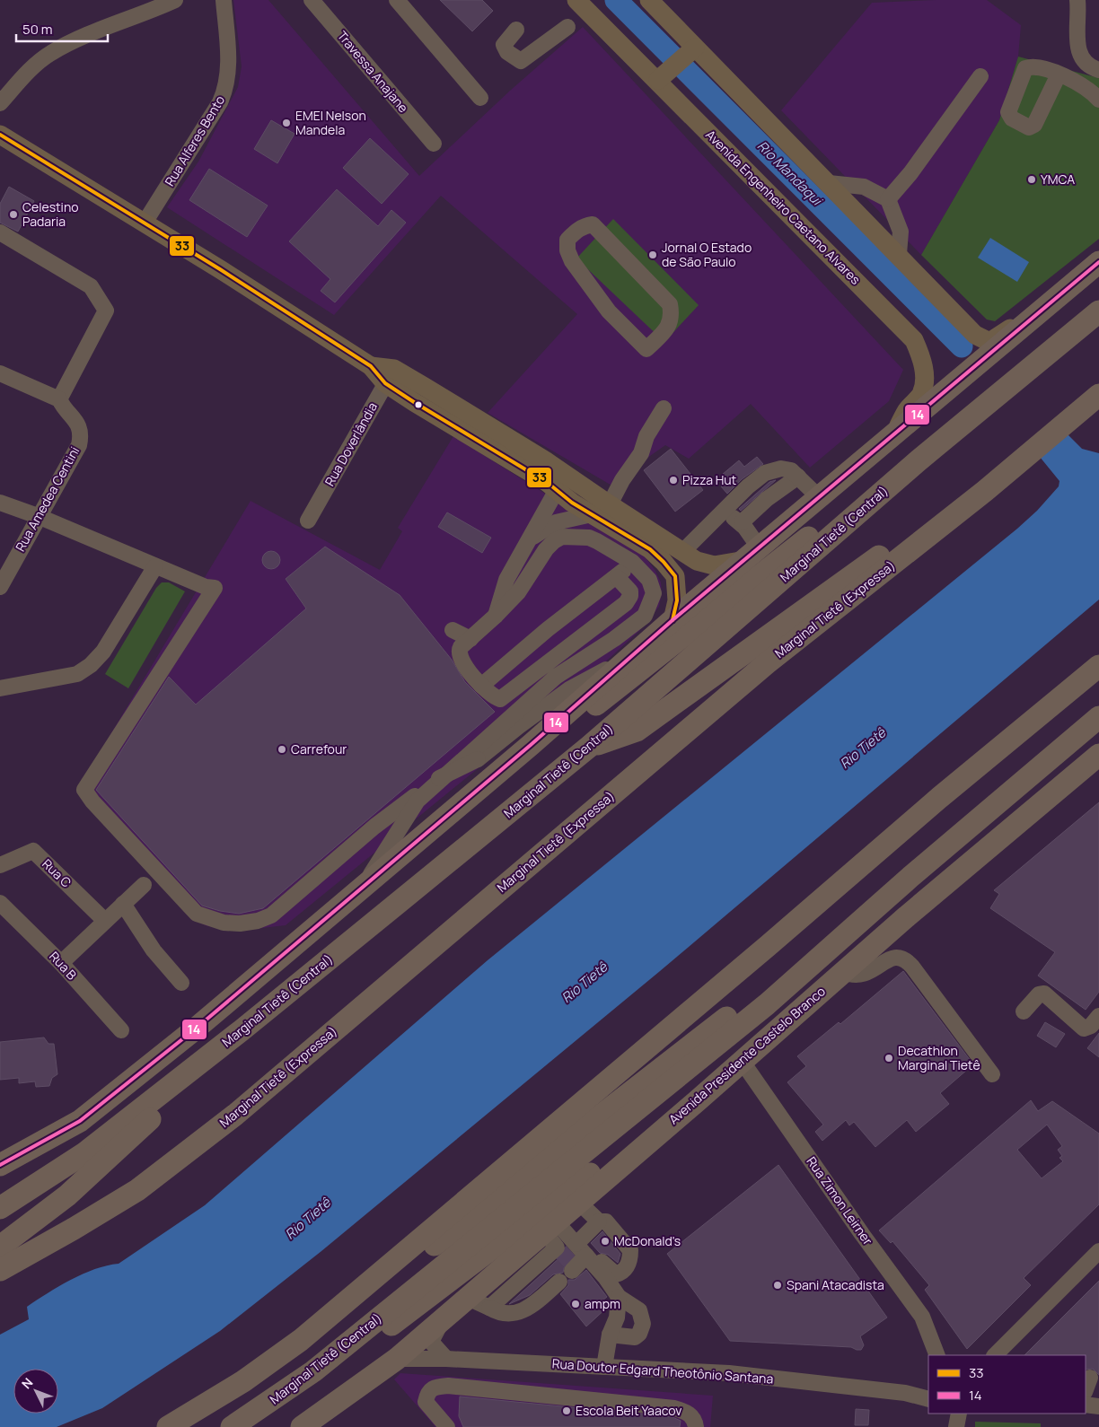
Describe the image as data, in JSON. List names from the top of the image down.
{
  "streets": {
    "highway": ["Marginal Tietê (Central)", "Marginal Tietê (Expressa)", "Avenida Presidente Castelo Branco"],
    "main road": ["Avenida Engenheiro Caetano Alvares"],
    "street": [
      "Travessa Anajane",
      "Rua Alferes Bento",
      "Rua Doverlândia",
      "Rua Amedea Centini",
      "Rua C",
      "Rua B",
      "Rua Zimon Leirner",
      "Rua Doutor Edgard Theotônio Santana"
    ]
  },
  "crossings": [
    ["Avenida Presidente Castelo Branco", "Rua Zimon Leirner"],
    ["Avenida Presidente Castelo Branco", "Rua Doutor Edgard Theotônio Santana"]
  ],
  "water": ["Rio Mandaqui", "Rio Tietê"],
  "places": [
    "EMEI Nelson Mandela",
    "YMCA",
    "Celestino Padaria",
    "Jornal O Estado de São Paulo",
    "Pizza Hut",
    "Carrefour",
    "Decathlon Marginal Tietê",
    "McDonald's",
    "Spani Atacadista",
    "ampm",
    "Escola Beit Yaacov"
  ],
  "lines": ["transit line 33", "transit line 14"],
  "legend": ["33", "14"],
  "scale_bar": "50 m",
  "north": "top left"
}
